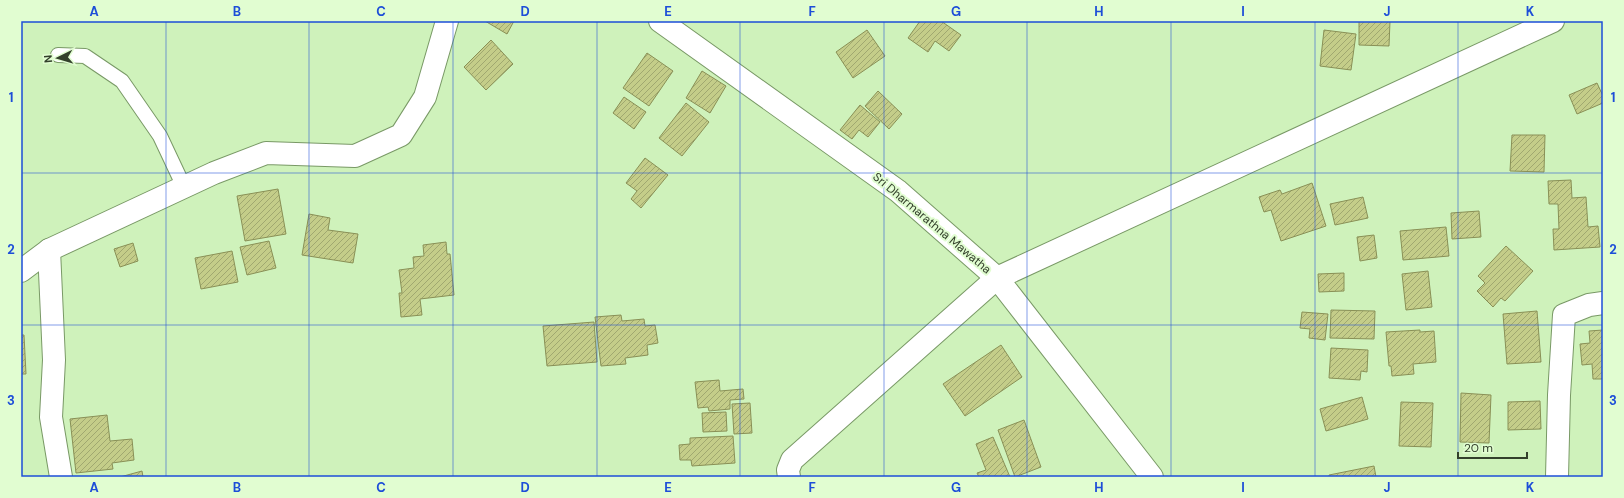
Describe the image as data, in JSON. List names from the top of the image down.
{
  "streets": {
    "street": ["Sri Dharmarathna Mawatha"]
  },
  "scale_bar": "20 m",
  "north": "left",
  "grid": {
    "columns": [
      "A",
      "B",
      "C",
      "D",
      "E",
      "F",
      "G",
      "H",
      "I",
      "J",
      "K"
    ],
    "rows": ["1", "2", "3"]
  }
}
